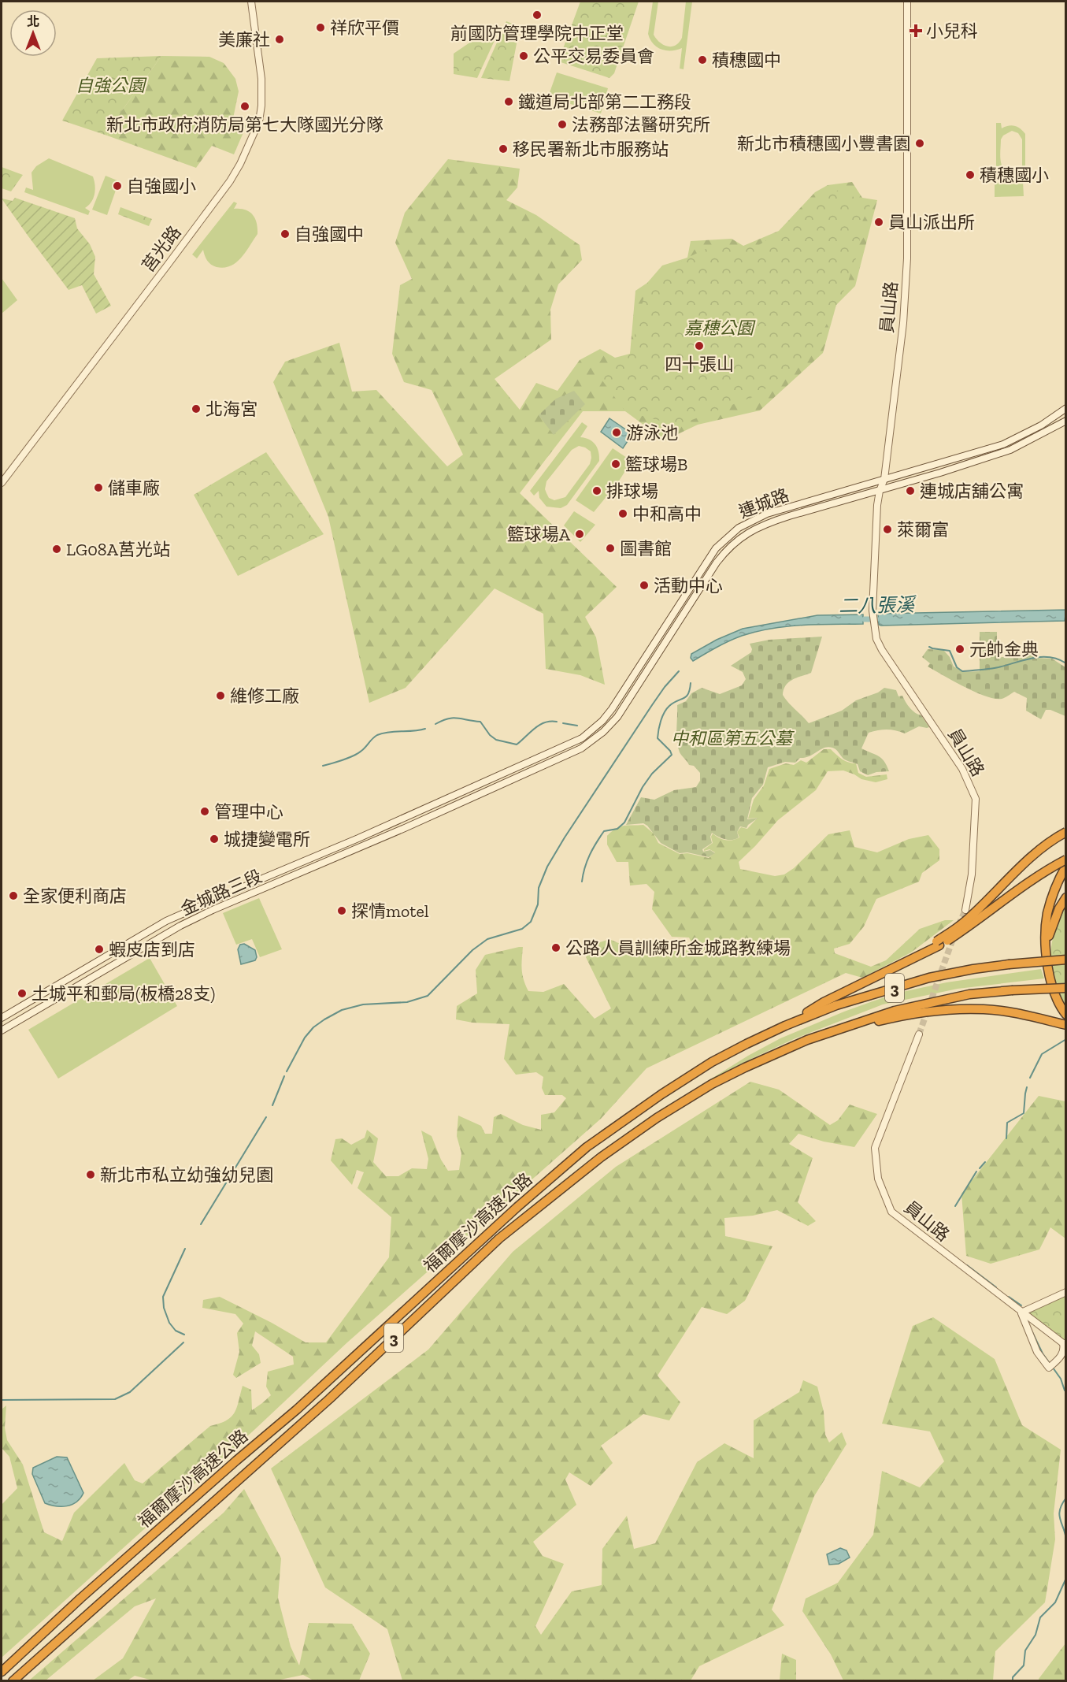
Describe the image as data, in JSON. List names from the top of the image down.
{
  "streets": {
    "highway": ["3", "福爾摩沙高速公路"],
    "main road": ["連城路", "金城路三段"],
    "street": ["莒光路", "員山路"]
  },
  "crossings": [
    ["員山路", "連城路"],
    ["連城路", "金城路三段"]
  ],
  "water": ["二八張溪"],
  "parks": ["自強公園", "嘉穗公園", "中和區第五公墓"],
  "places": {
    "other": [
      "前國防管理學院中正堂",
      "祥欣平價",
      "美廉社",
      "公平交易委員會",
      "積穗國中",
      "鐵道局北部第二工務段",
      "新北市政府消防局第七大隊國光分隊",
      "法務部法醫研究所",
      "新北市積穗國小豐書園",
      "移民署新北市服務站",
      "積穗國小",
      "自強國小",
      "員山派出所",
      "自強國中",
      "四十張山",
      "北海宮",
      "游泳池",
      "籃球場B",
      "儲車廠",
      "排球場",
      "連城店舖公寓",
      "中和高中",
      "萊爾富",
      "籃球場A",
      "圖書館",
      "LG08A莒光站",
      "活動中心",
      "元帥金典",
      "維修工廠",
      "管理中心",
      "城捷變電所",
      "全家便利商店",
      "探情motel",
      "公路人員訓練所金城路教練場",
      "蝦皮店到店",
      "土城平和郵局(板橋28支)",
      "新北市私立幼強幼兒園"
    ],
    "health": ["小兒科"]
  },
  "north": "top"
}
